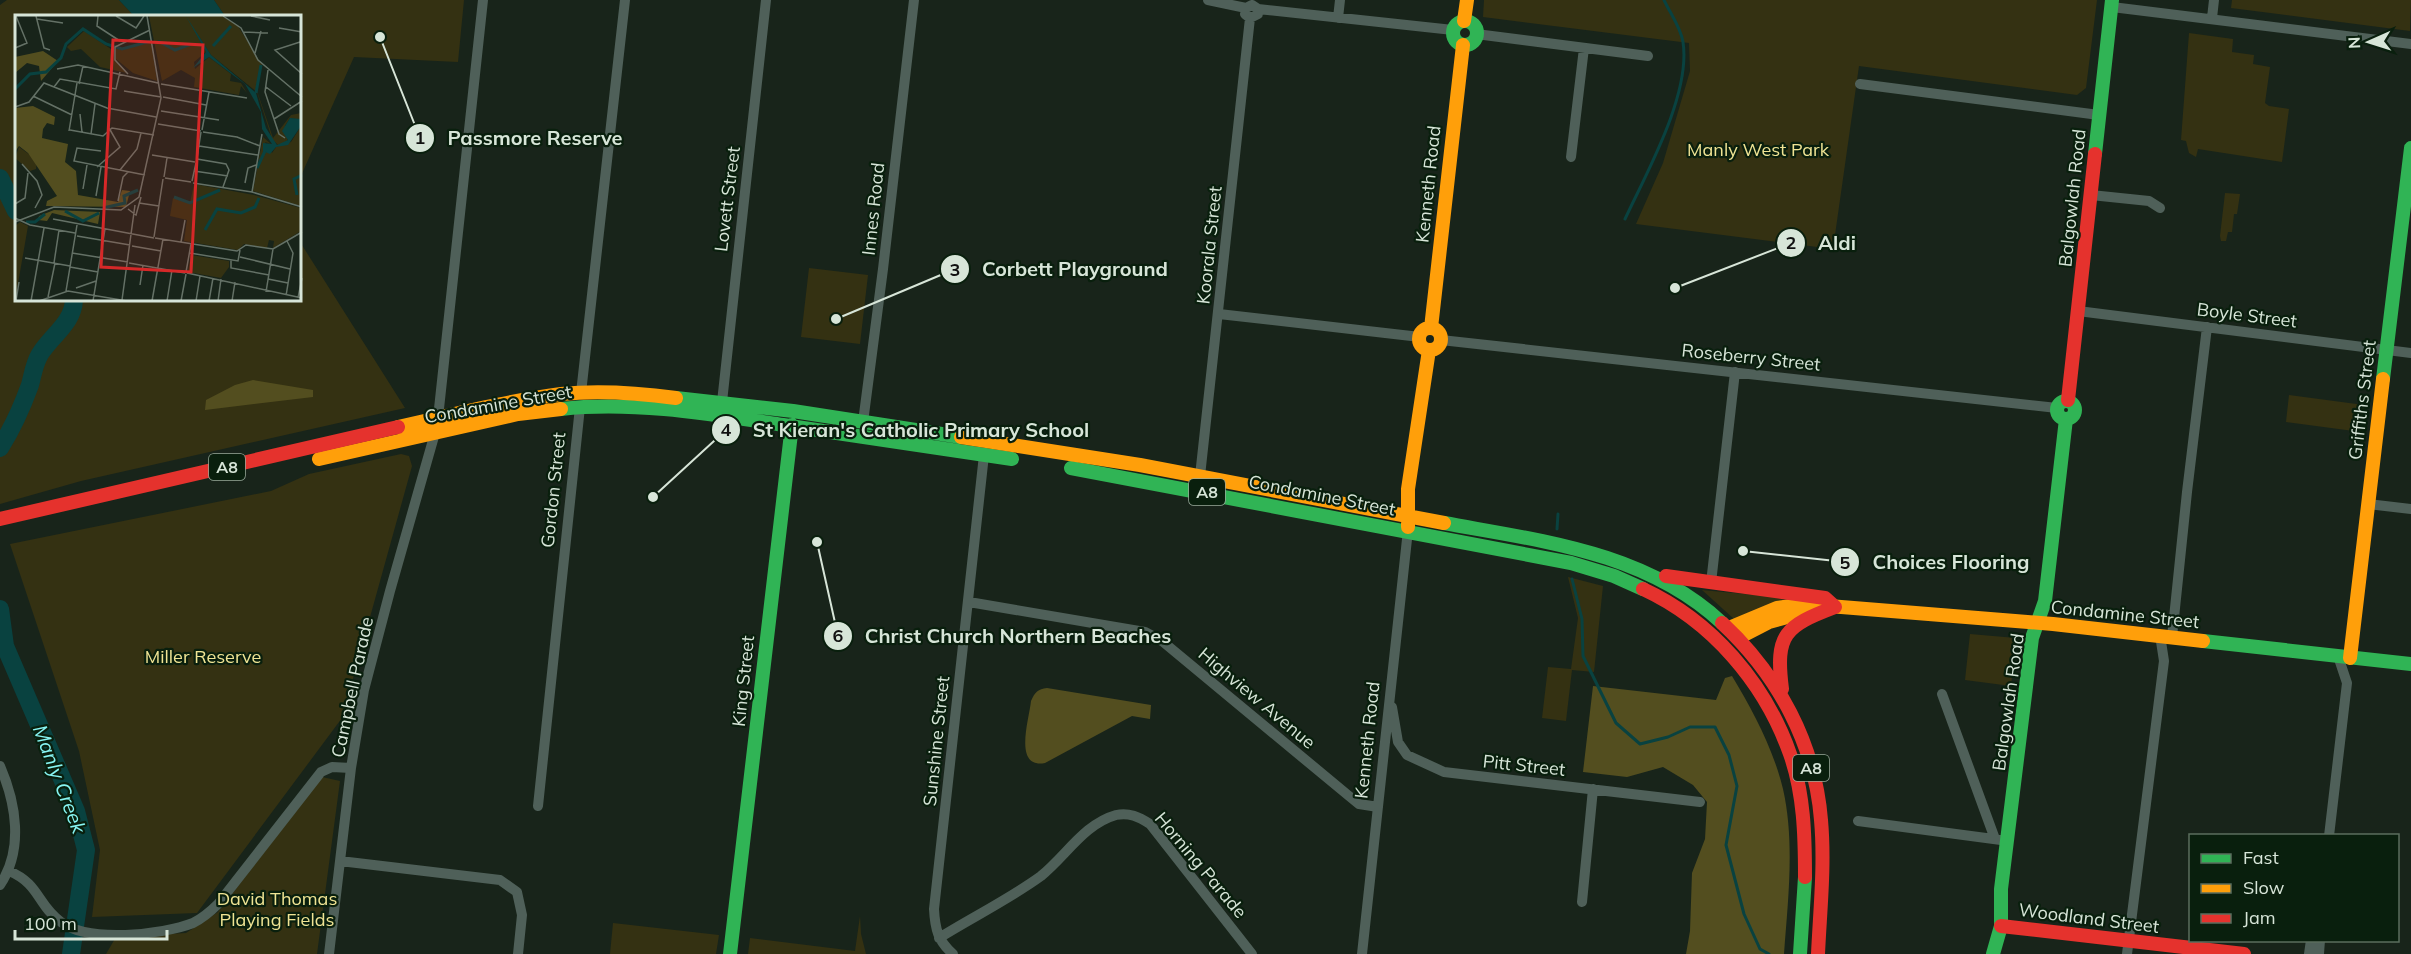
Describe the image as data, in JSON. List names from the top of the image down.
{
  "streets": {
    "main road": [
      "Kenneth Road",
      "Balgowlah Road",
      "Griffiths Street",
      "Condamine Street",
      "A8",
      "King Street",
      "Woodland Street"
    ],
    "street": [
      "Lovett Street",
      "Innes Road",
      "Koorala Street",
      "Boyle Street",
      "Roseberry Street",
      "Gordon Street",
      "Campbell Parade",
      "Highview Avenue",
      "Sunshine Street",
      "Pitt Street",
      "Horning Parade"
    ]
  },
  "crossings": [
    ["Kenneth Road", "Roseberry Street"],
    ["Kenneth Road", "Condamine Street"],
    ["Kenneth Road", "Highview Avenue"],
    ["Kenneth Road", "Pitt Street"],
    ["Balgowlah Road", "Boyle Street"],
    ["Balgowlah Road", "Roseberry Street"],
    ["Balgowlah Road", "Condamine Street"],
    ["Balgowlah Road", "Woodland Street"],
    ["Lovett Street", "Condamine Street"],
    ["Innes Road", "Condamine Street"],
    ["Koorala Street", "Condamine Street"],
    ["Boyle Street", "Griffiths Street"],
    ["Griffiths Street", "Condamine Street"],
    ["Condamine Street", "A8"],
    ["Condamine Street", "Gordon Street"],
    ["Condamine Street", "King Street"],
    ["Condamine Street", "Campbell Parade"],
    ["Condamine Street", "Sunshine Street"],
    ["Highview Avenue", "Sunshine Street"],
    ["Sunshine Street", "Horning Parade"]
  ],
  "water": ["Manly Creek"],
  "parks": ["Manly West Park", "Miller Reserve", "David Thomas Playing Fields"],
  "places": [
    "Passmore Reserve",
    "Aldi",
    "Corbett Playground",
    "St Kieran's Catholic Primary School",
    "Christ Church Northern Beaches",
    "Choices Flooring"
  ],
  "legend": ["Fast", "Slow", "Jam"],
  "scale_bar": "100 m",
  "north": "left"
}
